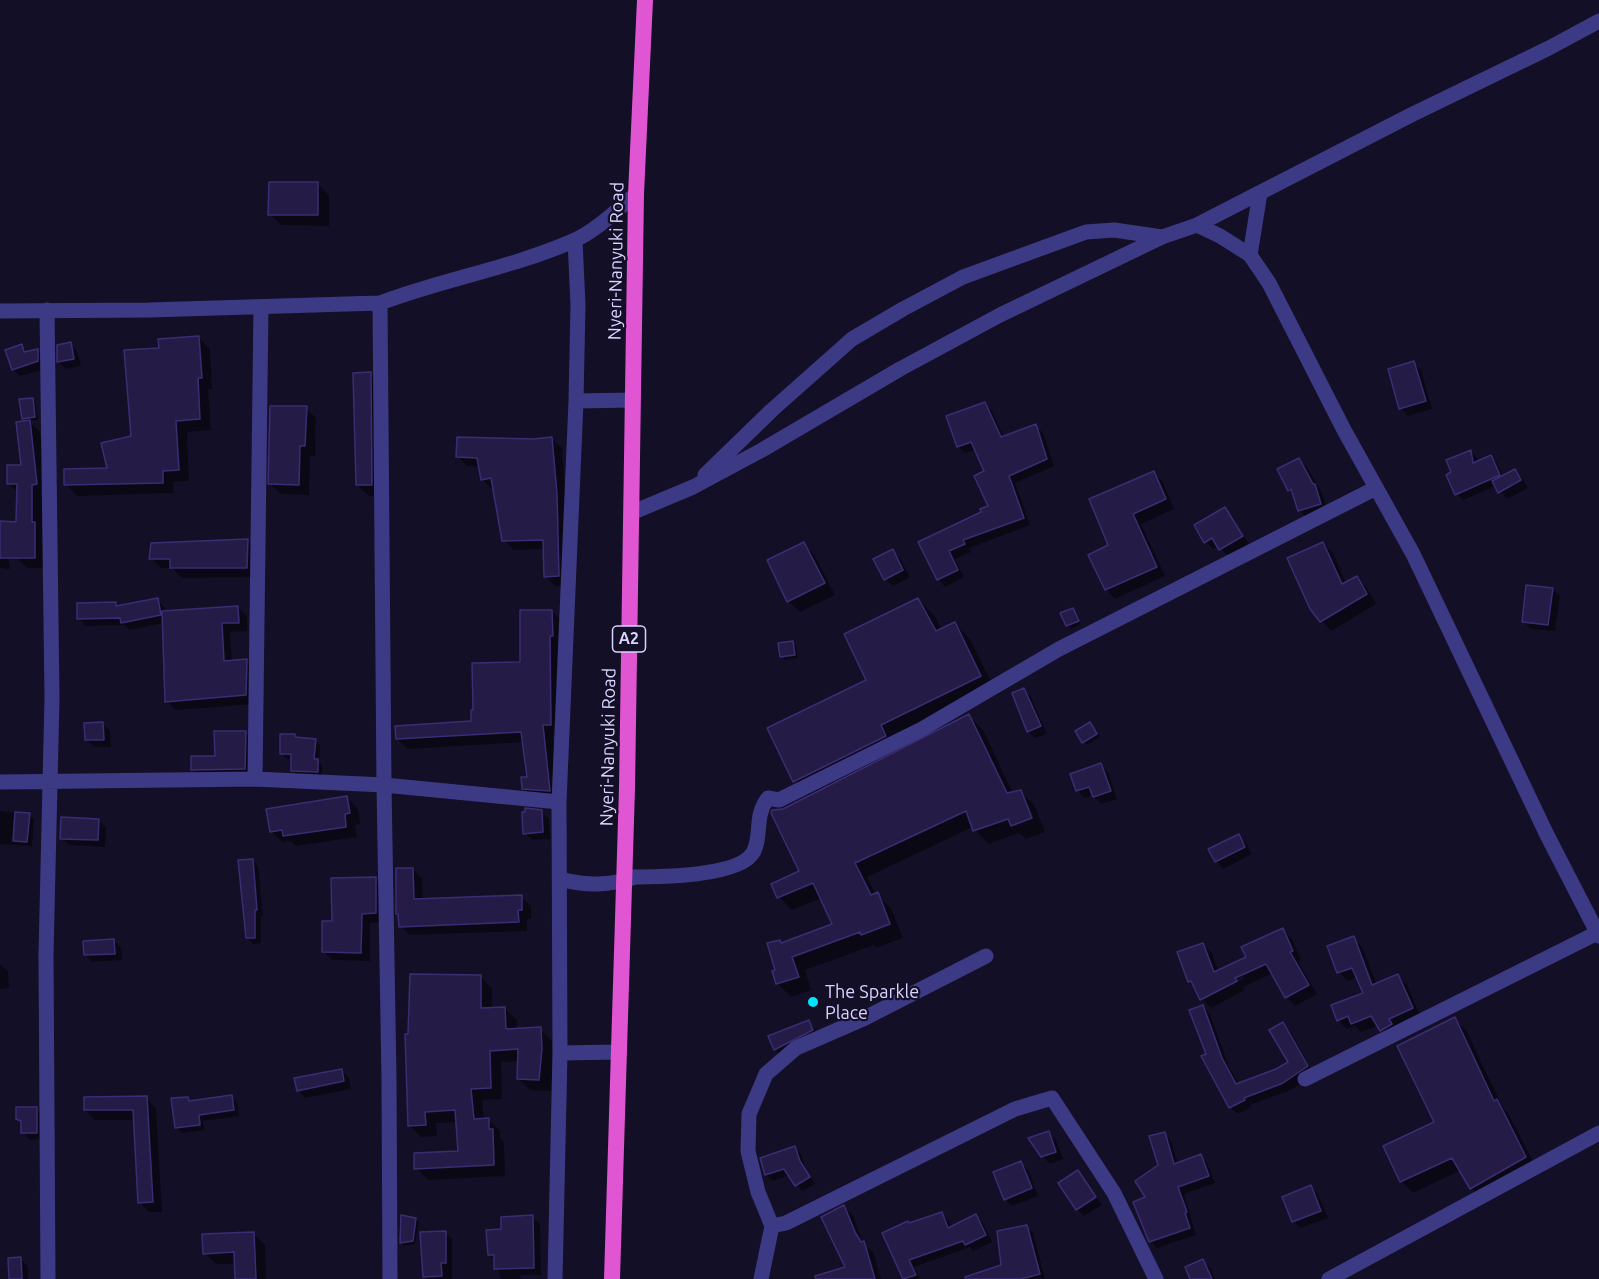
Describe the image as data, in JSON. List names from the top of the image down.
{
  "streets": {
    "highway": ["Nyeri-Nanyuki Road", "A2"]
  },
  "places": ["The Sparkle Place"]
}
